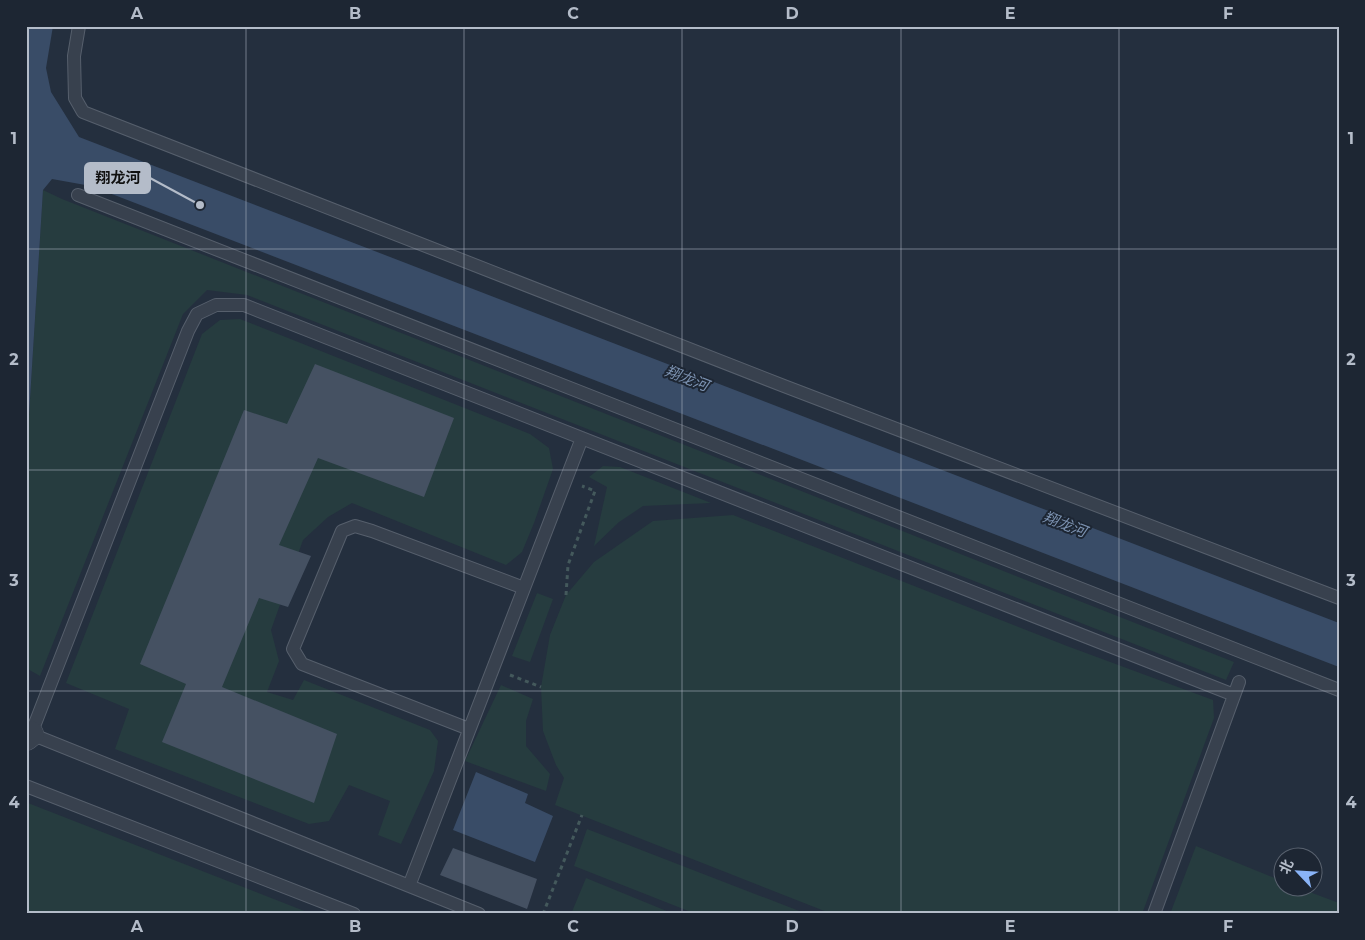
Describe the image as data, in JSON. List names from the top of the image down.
{
  "water": ["翔龙河"],
  "places": ["翔龙河"],
  "north": "top left",
  "grid": {
    "columns": [
      "A",
      "B",
      "C",
      "D",
      "E",
      "F"
    ],
    "rows": [
      "1",
      "2",
      "3",
      "4"
    ]
  }
}
